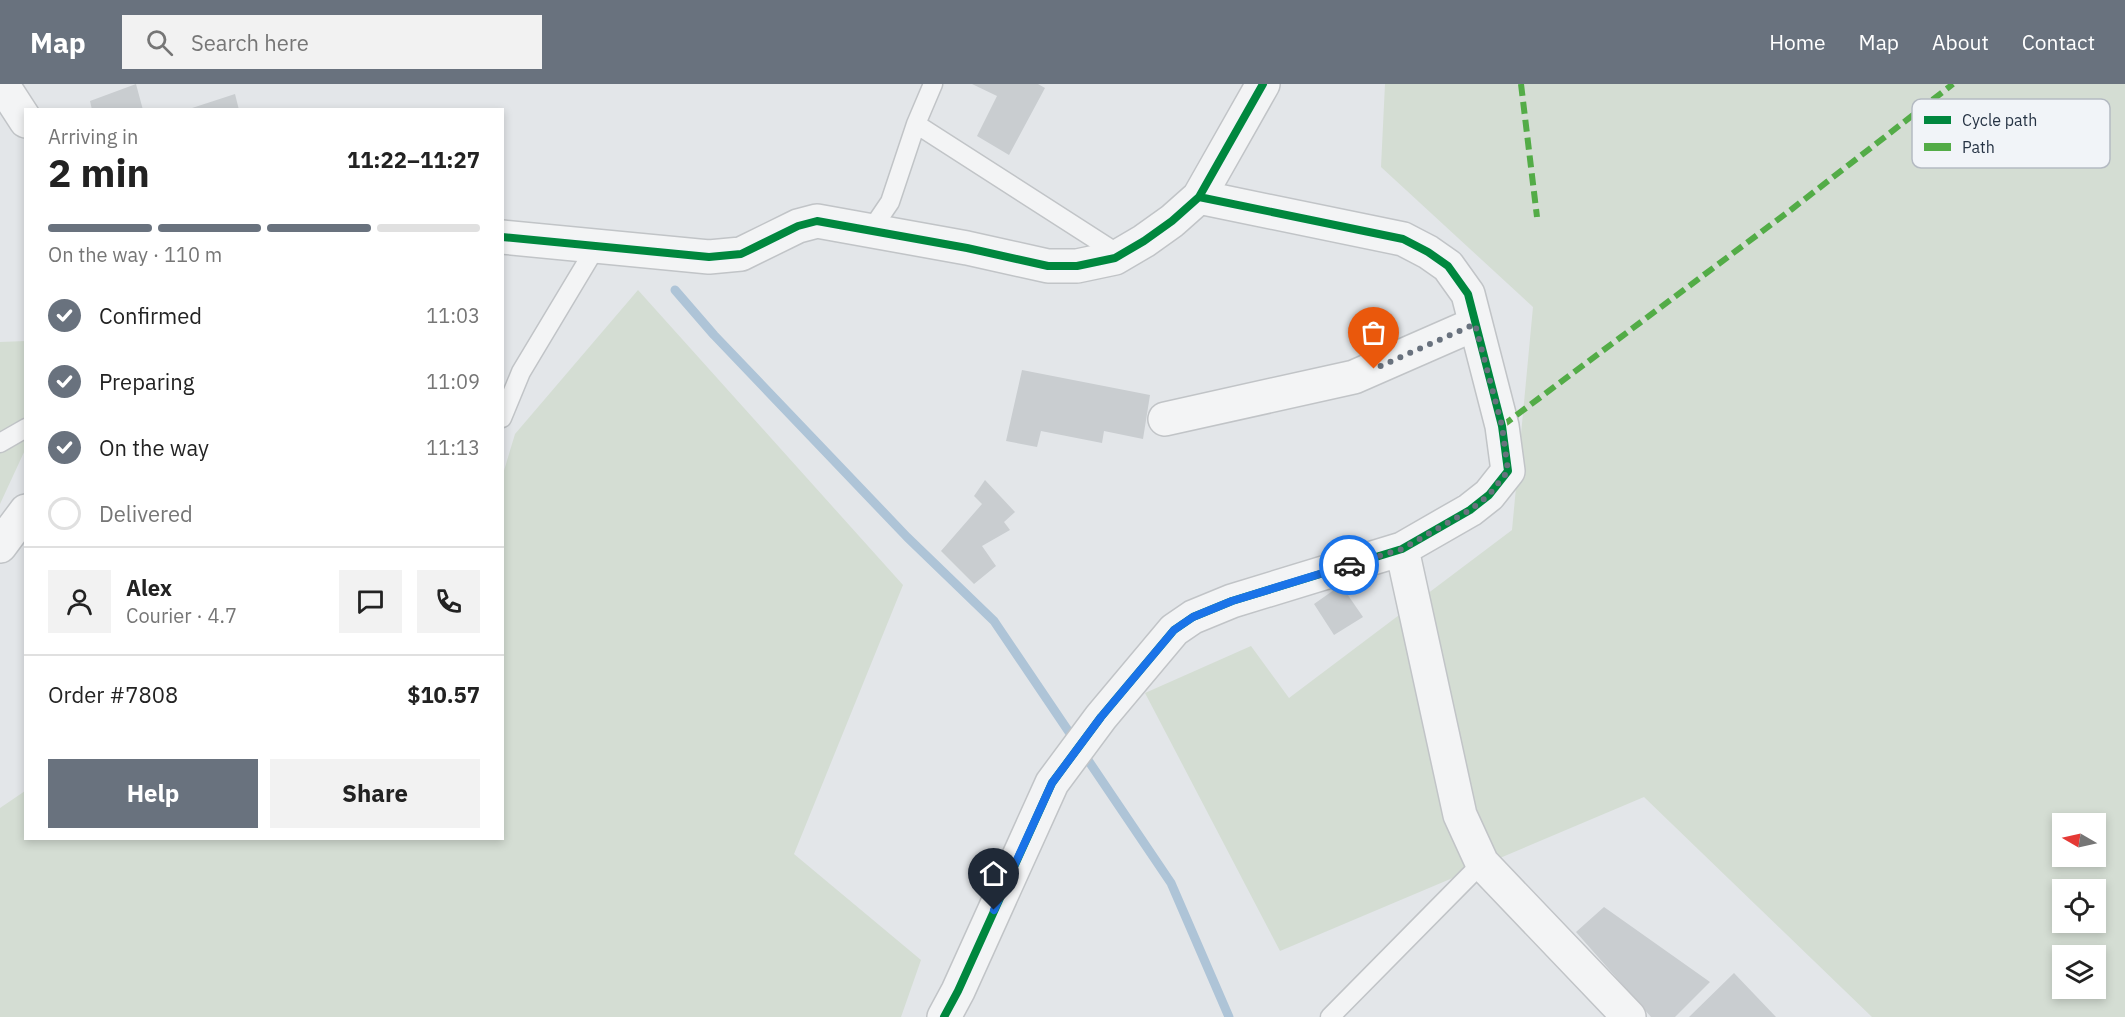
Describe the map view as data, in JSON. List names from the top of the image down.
{
  "legend": ["Cycle path", "Path"],
  "north": "left",
  "page": {
    "header": "Map",
    "search": "Search here",
    "nav": [
      "Home",
      "Map",
      "About",
      "Contact"
    ],
    "heading": ["2 min", "Arriving in", "11:22–11:27"],
    "panel": [
      "Alex",
      "Courier · 4.7",
      "Order #7808",
      "$10.57"
    ],
    "bar": "On the way · 110 m",
    "list": [
      ["Confirmed", "11:03"],
      ["Preparing", "11:09"],
      ["On the way", "11:13"],
      "Delivered"
    ],
    "buttons": ["Help", "Share"]
  }
}
